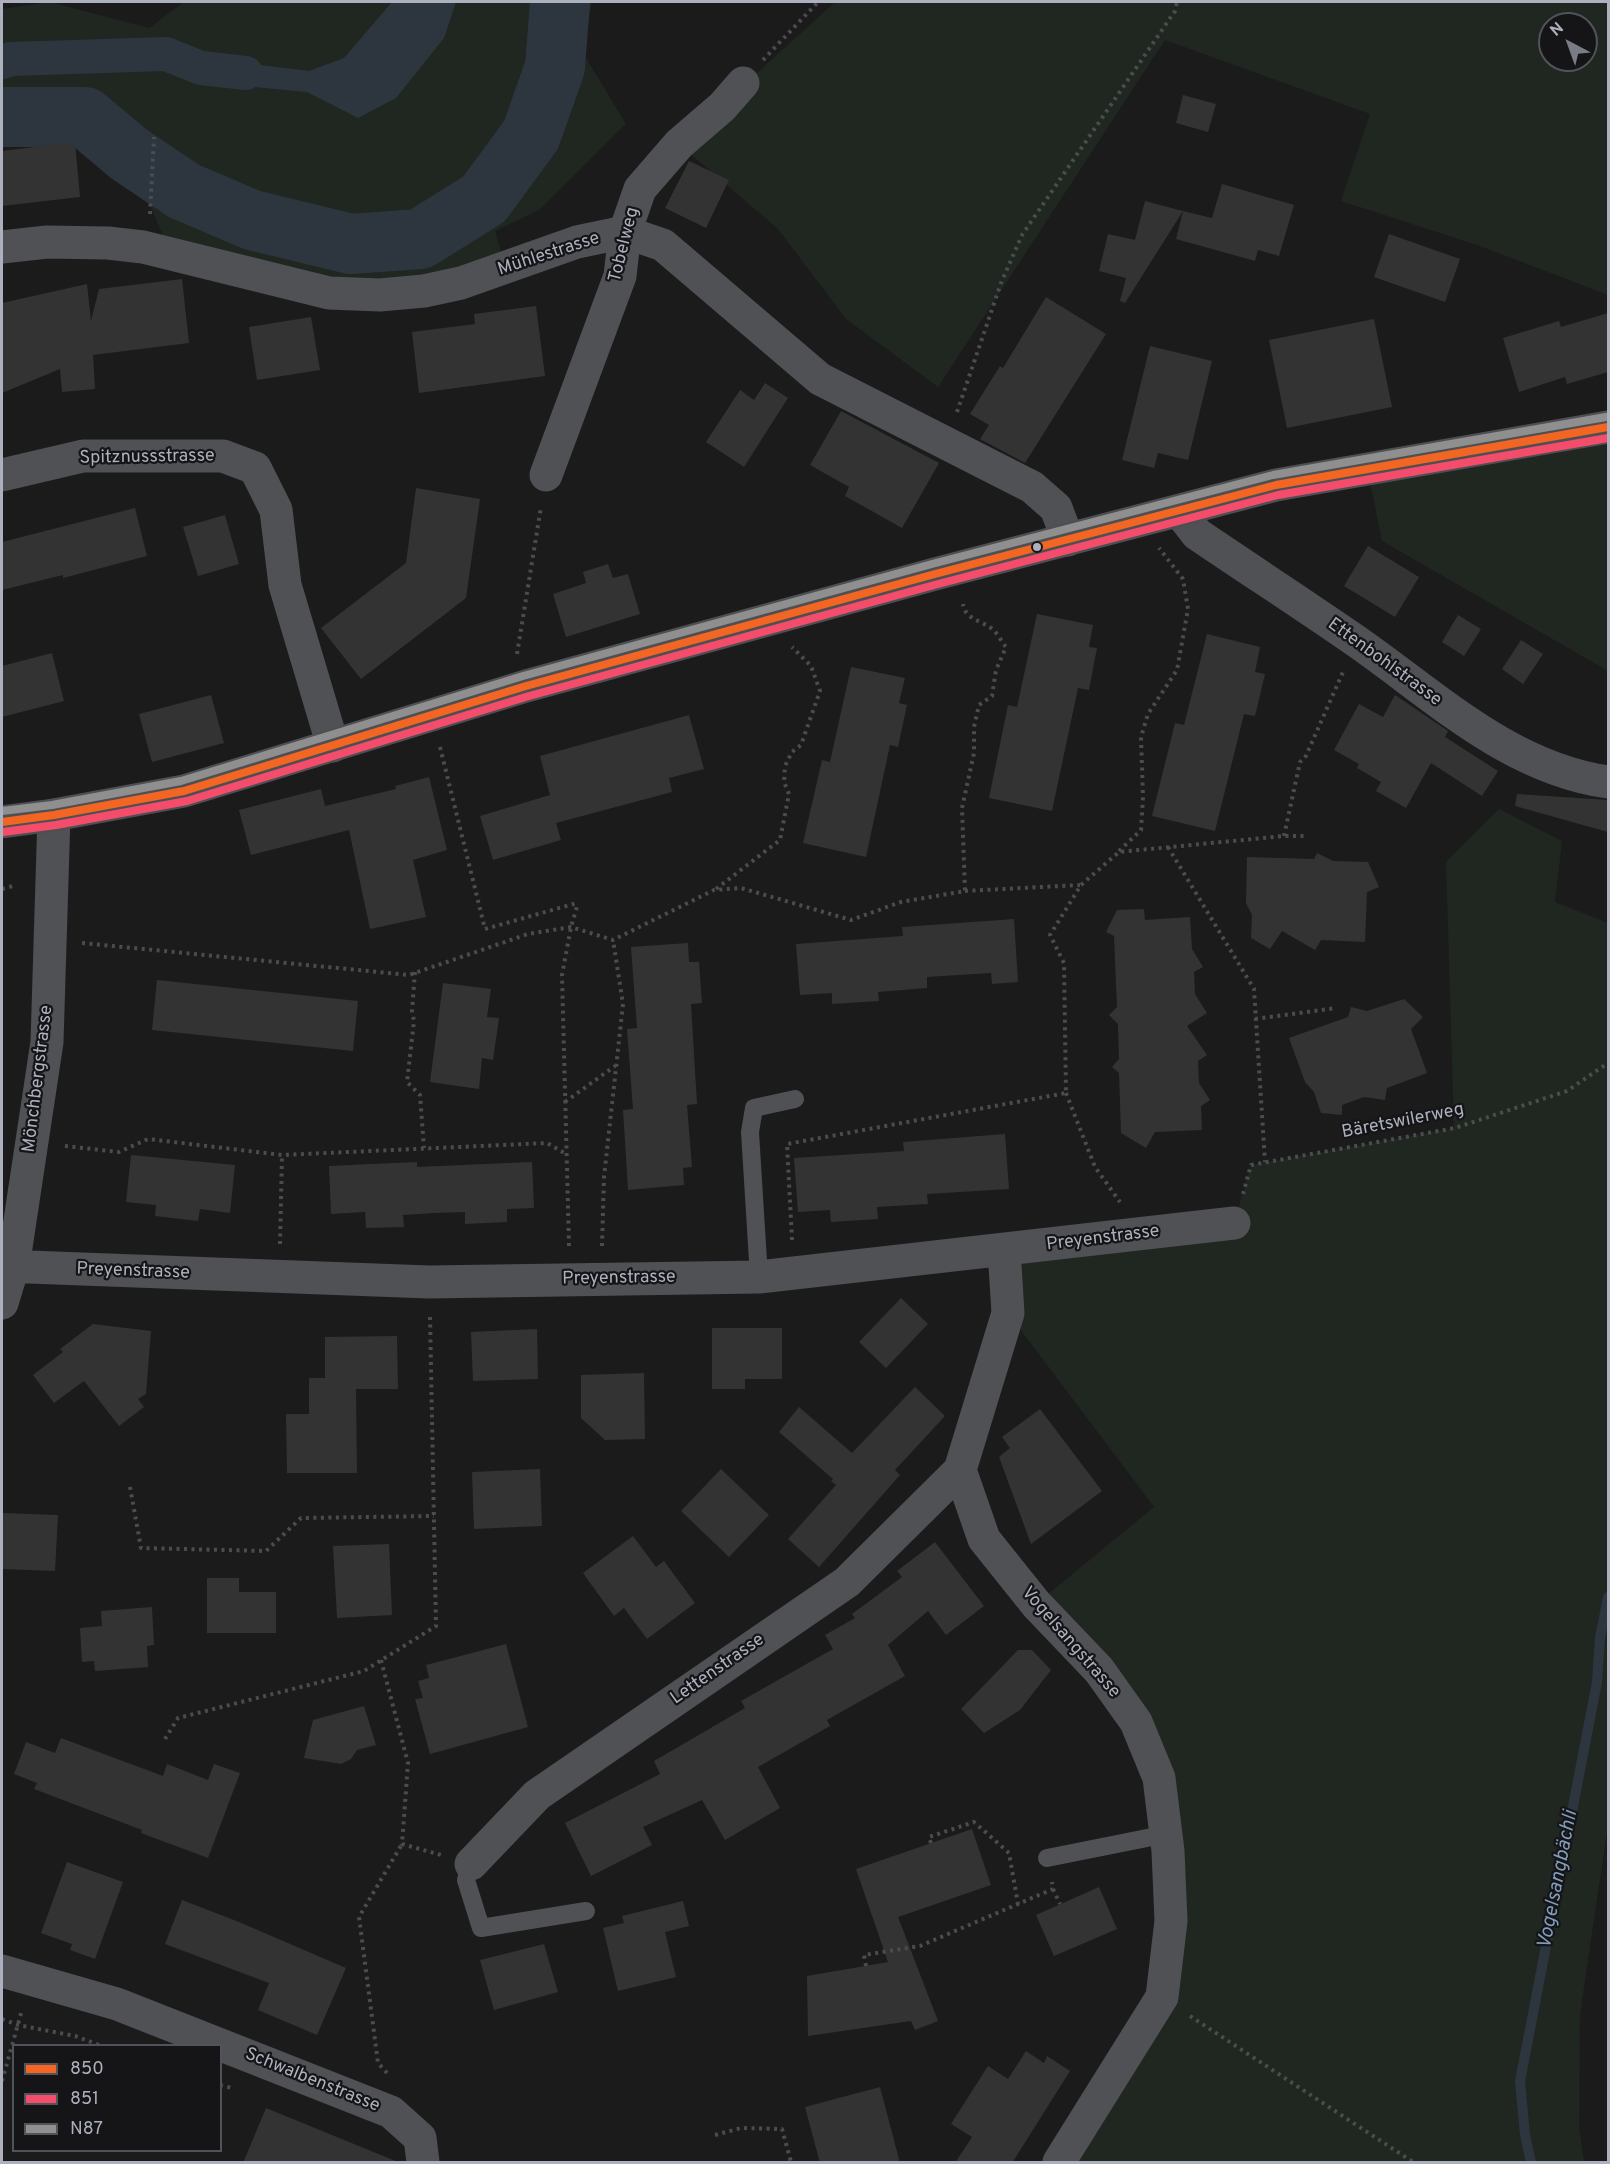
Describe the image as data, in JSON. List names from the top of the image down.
{
  "streets": {
    "street": [
      "Tobelweg",
      "Mühlestrasse",
      "Spitznussstrasse",
      "Ettenbohlstrasse",
      "Mönchbergstrasse",
      "Preyenstrasse",
      "Vogelsangstrasse",
      "Lettenstrasse",
      "Schwalbenstrasse"
    ],
    "path": ["Bäretswilerweg"]
  },
  "crossings": [
    ["Tobelweg", "Mühlestrasse"],
    ["Mönchbergstrasse", "Preyenstrasse"],
    ["Vogelsangstrasse", "Lettenstrasse"]
  ],
  "water": ["Vogelsangbächli"],
  "lines": ["transit line N87", "transit line 850", "transit line 851"],
  "legend": ["850", "851", "N87"],
  "north": "top left"
}
